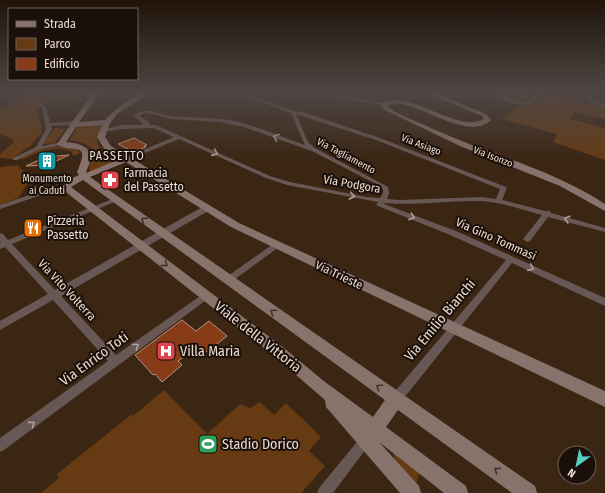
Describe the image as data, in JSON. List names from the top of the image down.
{
  "streets": {
    "street": [
      "Via Asiago",
      "Via Tagliamento",
      "Via Isonzo",
      "Via Podgora",
      "Via Gino Tommasi",
      "Via Trieste",
      "Via Vito Volterra",
      "Via Emilio Bianchi",
      "Viale della Vittoria",
      "Via Enrico Toti"
    ]
  },
  "crossings": [
    ["Via Asiago", "Via Podgora"],
    ["Via Tagliamento", "Via Podgora"],
    ["Via Tagliamento", "Via Gino Tommasi"],
    ["Via Podgora", "Via Gino Tommasi"],
    ["Via Podgora", "Via Trieste"],
    ["Via Trieste", "Via Emilio Bianchi"],
    ["Via Vito Volterra", "Via Enrico Toti"],
    ["Viale della Vittoria", "Via Enrico Toti"]
  ],
  "one_way": ["Via Gino Tommasi", "Via Enrico Toti"],
  "districts": ["PASSETTO"],
  "places": {
    "building": ["Monumento ai Caduti"],
    "pharmacy": ["Farmacia del Passetto"],
    "restaurant": ["Pizzeria Passetto"],
    "hospital": ["Villa Maria"],
    "sports": ["Stadio Dorico"]
  },
  "legend": ["Strada", "Parco", "Edificio"],
  "north": "bottom left"
}
